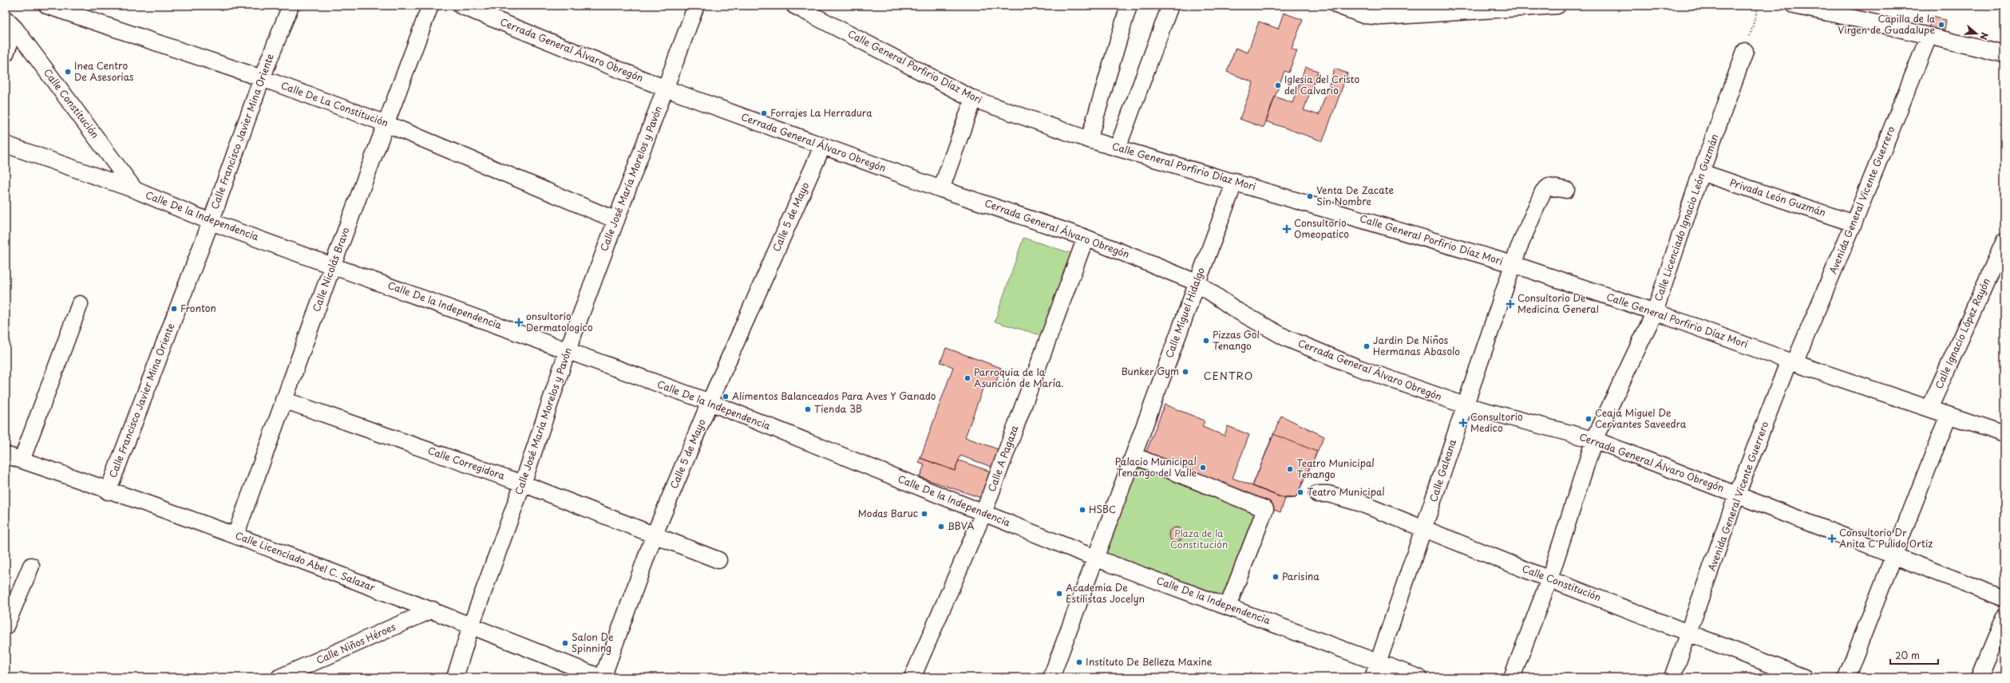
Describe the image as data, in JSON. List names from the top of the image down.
{
  "streets": {
    "street": [
      "Cerrada General Álvaro Obregón",
      "Calle General Porfirio Díaz Mori",
      "Calle Constitución",
      "Calle De La Constitución",
      "Calle Francisco Javier Mina Oriente",
      "Calle José María Morelos y Pavón",
      "Privada León Guzmán",
      "Avenida General Vicente Guerrero",
      "Calle De la Independencia",
      "Calle 5 de Mayo",
      "Calle Licenciado Ignacio León Guzmán",
      "Calle Nicolás Bravo",
      "Calle Miguel Hidalgo",
      "Calle Ignacio López Rayón",
      "Calle A Pagaza",
      "Calle Corregidora",
      "Calle Galeana",
      "Calle Licenciado Abel C. Salazar",
      "Calle Niños Héroes"
    ]
  },
  "crossings": [
    ["Cerrada General Álvaro Obregón", "Calle José María Morelos y Pavón"],
    ["Cerrada General Álvaro Obregón", "Avenida General Vicente Guerrero"],
    ["Cerrada General Álvaro Obregón", "Calle 5 de Mayo"],
    ["Cerrada General Álvaro Obregón", "Calle Licenciado Ignacio León Guzmán"],
    ["Cerrada General Álvaro Obregón", "Calle Miguel Hidalgo"],
    ["Cerrada General Álvaro Obregón", "Calle A Pagaza"],
    ["Cerrada General Álvaro Obregón", "Calle Galeana"],
    ["Calle General Porfirio Díaz Mori", "Avenida General Vicente Guerrero"],
    ["Calle General Porfirio Díaz Mori", "Calle Licenciado Ignacio León Guzmán"],
    ["Calle General Porfirio Díaz Mori", "Calle Miguel Hidalgo"],
    ["Calle General Porfirio Díaz Mori", "Calle Ignacio López Rayón"],
    ["Calle General Porfirio Díaz Mori", "Calle Galeana"],
    ["Calle Constitución", "Avenida General Vicente Guerrero"],
    ["Calle Constitución", "Calle De la Independencia"],
    ["Calle Constitución", "Calle Licenciado Ignacio León Guzmán"],
    ["Calle Constitución", "Calle Galeana"],
    ["Calle De La Constitución", "Calle Francisco Javier Mina Oriente"],
    ["Calle De La Constitución", "Calle José María Morelos y Pavón"],
    ["Calle De La Constitución", "Calle Nicolás Bravo"],
    ["Calle Francisco Javier Mina Oriente", "Calle De la Independencia"],
    ["Calle Francisco Javier Mina Oriente", "Calle Licenciado Abel C. Salazar"],
    ["Calle José María Morelos y Pavón", "Calle De la Independencia"],
    ["Calle José María Morelos y Pavón", "Calle Corregidora"],
    ["Calle José María Morelos y Pavón", "Calle Licenciado Abel C. Salazar"],
    ["Privada León Guzmán", "Avenida General Vicente Guerrero"],
    ["Privada León Guzmán", "Calle Licenciado Ignacio León Guzmán"],
    ["Calle De la Independencia", "Calle 5 de Mayo"],
    ["Calle De la Independencia", "Calle Nicolás Bravo"],
    ["Calle De la Independencia", "Calle Miguel Hidalgo"],
    ["Calle De la Independencia", "Calle A Pagaza"],
    ["Calle De la Independencia", "Calle Galeana"],
    ["Calle 5 de Mayo", "Calle Corregidora"],
    ["Calle 5 de Mayo", "Calle Licenciado Abel C. Salazar"],
    ["Calle Nicolás Bravo", "Calle Corregidora"],
    ["Calle Nicolás Bravo", "Calle Licenciado Abel C. Salazar"],
    ["Calle Licenciado Abel C. Salazar", "Calle Niños Héroes"]
  ],
  "districts": ["CENTRO"],
  "parks": ["Plaza de la Constitución"],
  "places": {
    "other": [
      "Capilla de la Virgen de Guadalupe",
      "Inea Centro De Asesorias",
      "Iglesia del Cristo del Calvario",
      "Forrajes La Herradura",
      "Venta De Zacate Sin Nombre",
      "Fronton",
      "Pizzas Gol Tenango",
      "Jardin De Niños Hermanas Abasolo",
      "Bunker Gym",
      "Parroquia de la Asunción de María.",
      "Alimentos Balanceados Para Aves Y Ganado",
      "Tienda 3B",
      "Ceaja Miguel De Cervantes Saveedra",
      "Palacio Municipal Tenango del Valle",
      "Teatro Municipal Tenango",
      "Teatro Municipal",
      "HSBC",
      "Modas Baruc",
      "BBVA",
      "Parisina",
      "Academia De Estilistas Jocelyn",
      "Salon De Spinning",
      "Instituto De Belleza Maxine"
    ],
    "health": [
      "Consultorio Omeopatico",
      "Consultorio De Medicina General",
      "onsultorio Dermatologico",
      "Consultorio Medico",
      "Consultorio Dr Anita C Pulido Ortiz"
    ]
  },
  "scale_bar": "20 m",
  "north": "right"
}
